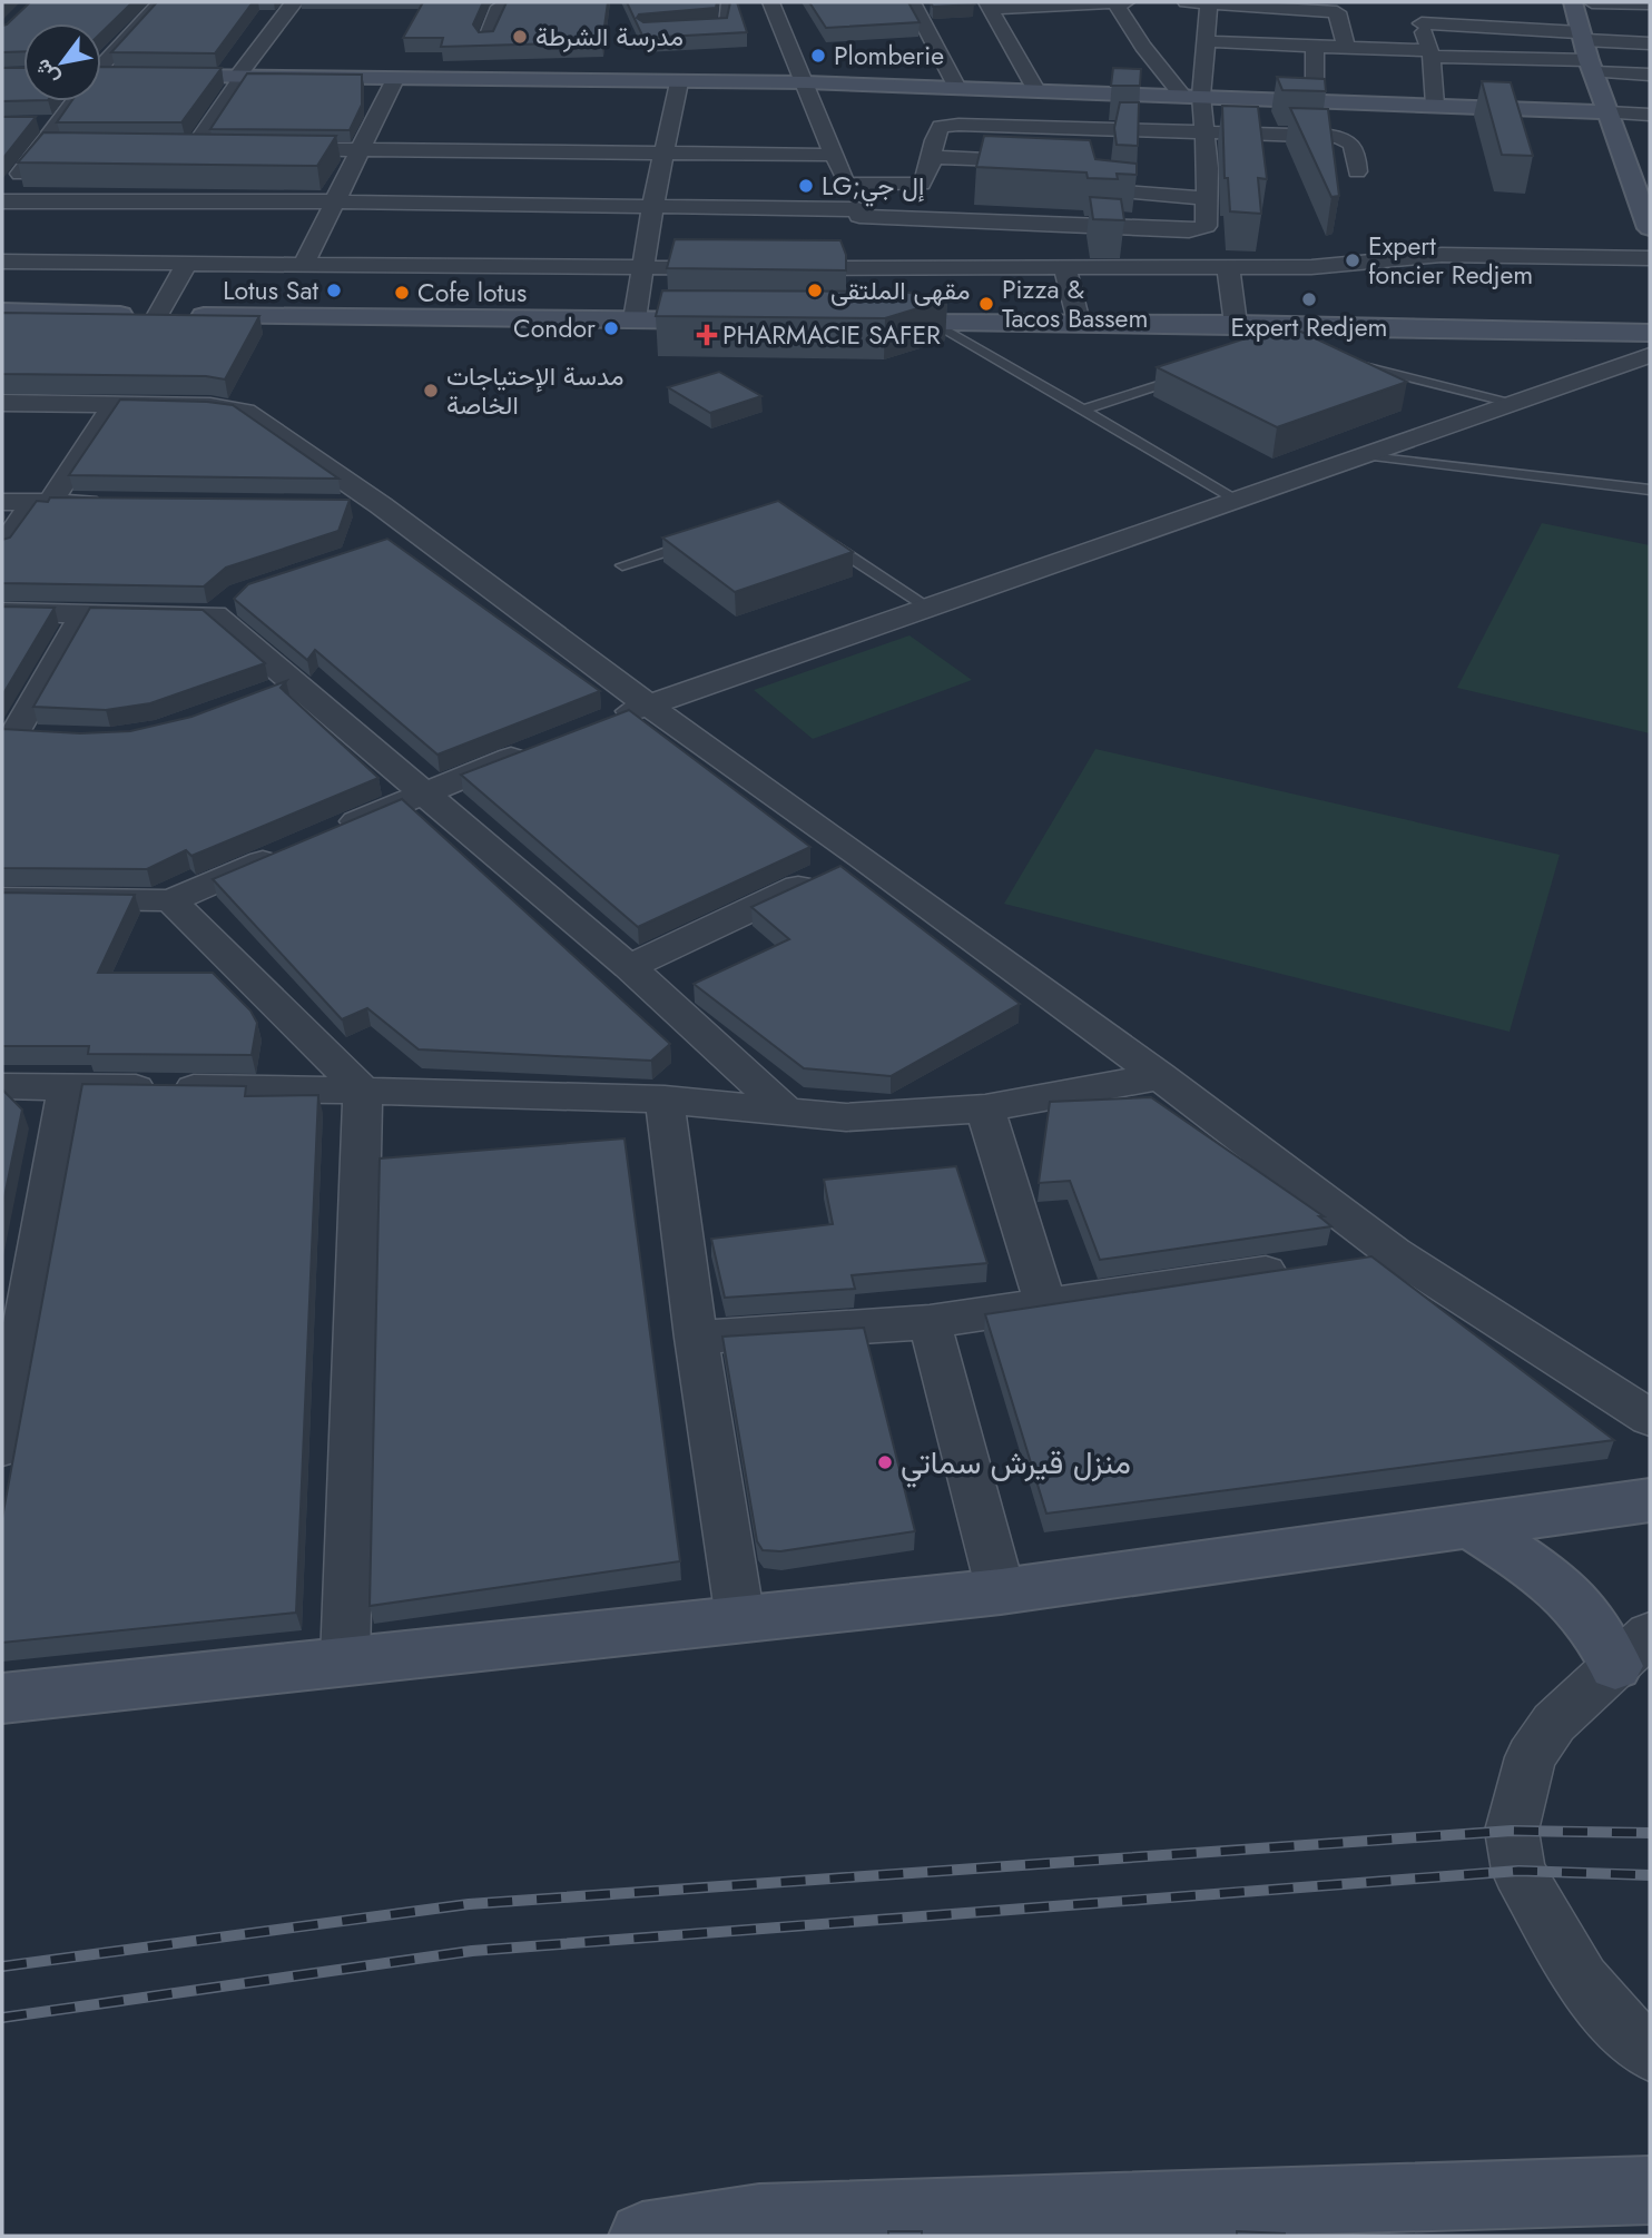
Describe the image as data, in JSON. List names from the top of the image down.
{
  "places": {
    "other": [
      "مدرسة الشرطة",
      "Plomberie",
      "LG;إل جي",
      "Expert foncier Redjem",
      "Lotus Sat",
      "مقهى الملتقى",
      "Cofe lotus",
      "Expert Redjem",
      "Pizza & Tacos Bassem",
      "Condor",
      "مدسة الإحتياجات الخاصة",
      "منزل قيرش سماتي"
    ],
    "health": ["PHARMACIE SAFER"]
  },
  "north": "bottom left"
}
